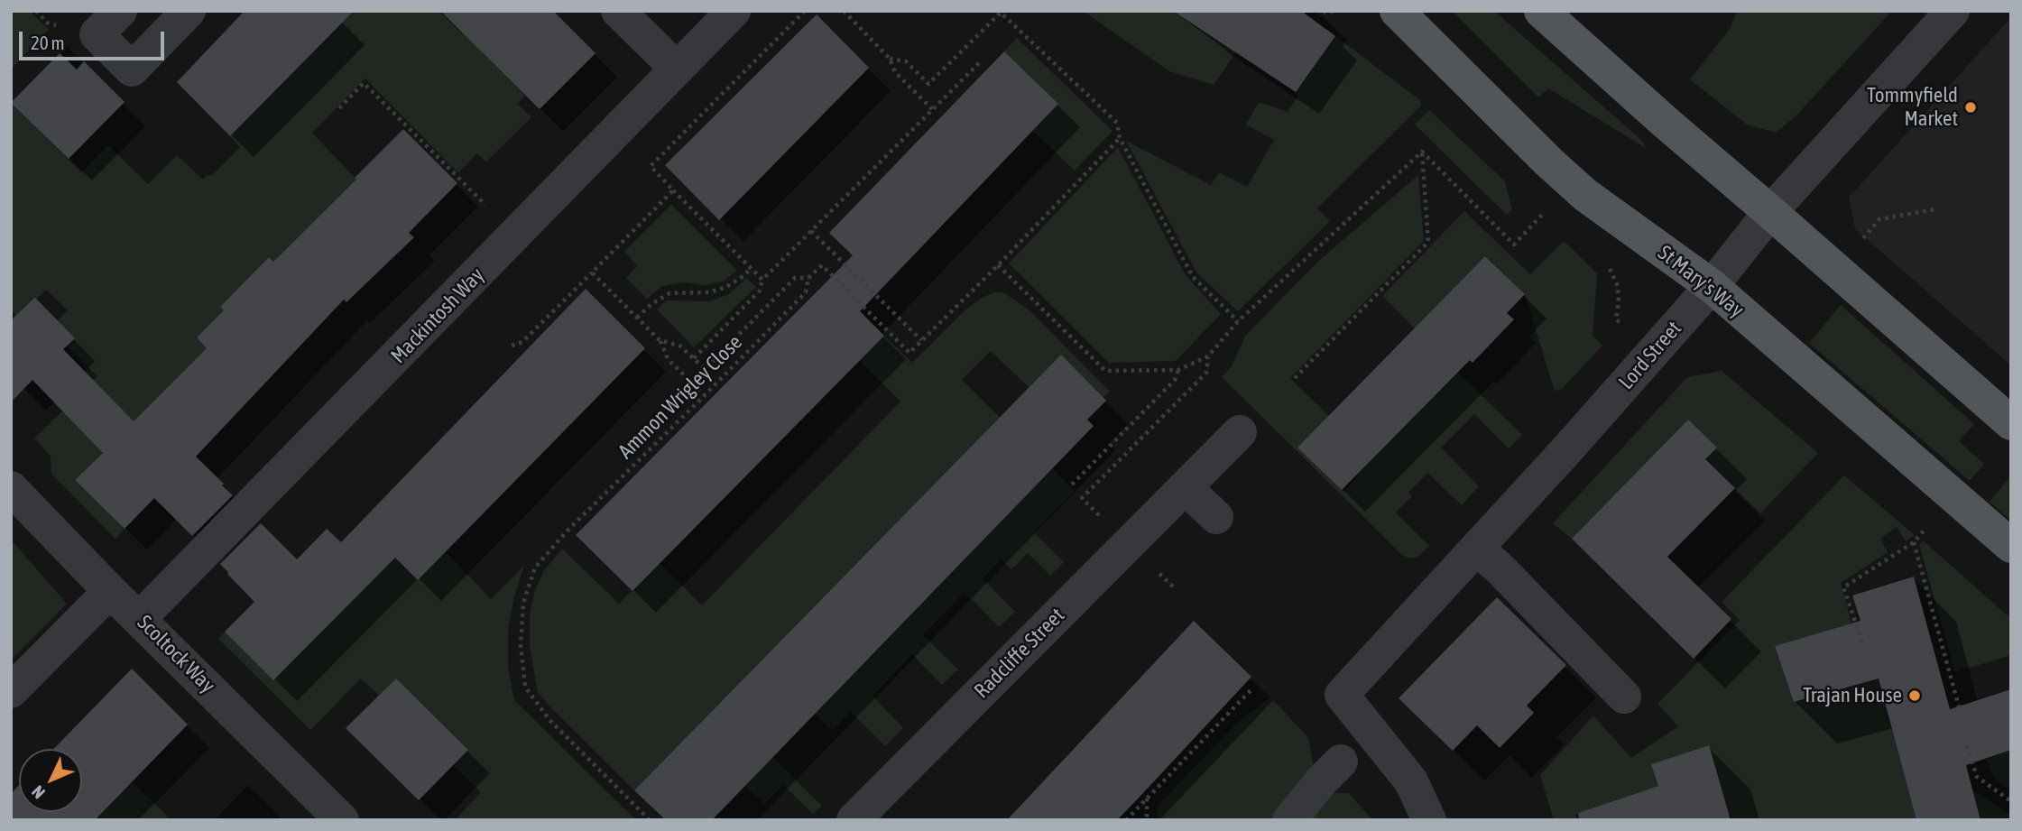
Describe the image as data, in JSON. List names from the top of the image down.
{
  "streets": {
    "main road": ["St Mary's Way"],
    "street": [
      "Mackintosh Way",
      "Lord Street",
      "Radcliffe Street",
      "Scoltock Way"
    ],
    "path": ["Ammon Wrigley Close"]
  },
  "crossings": [
    ["St Mary's Way", "Lord Street"],
    ["Mackintosh Way", "Scoltock Way"]
  ],
  "places": ["Tommyfield Market", "Trajan House"],
  "scale_bar": "20 m",
  "north": "bottom left"
}
